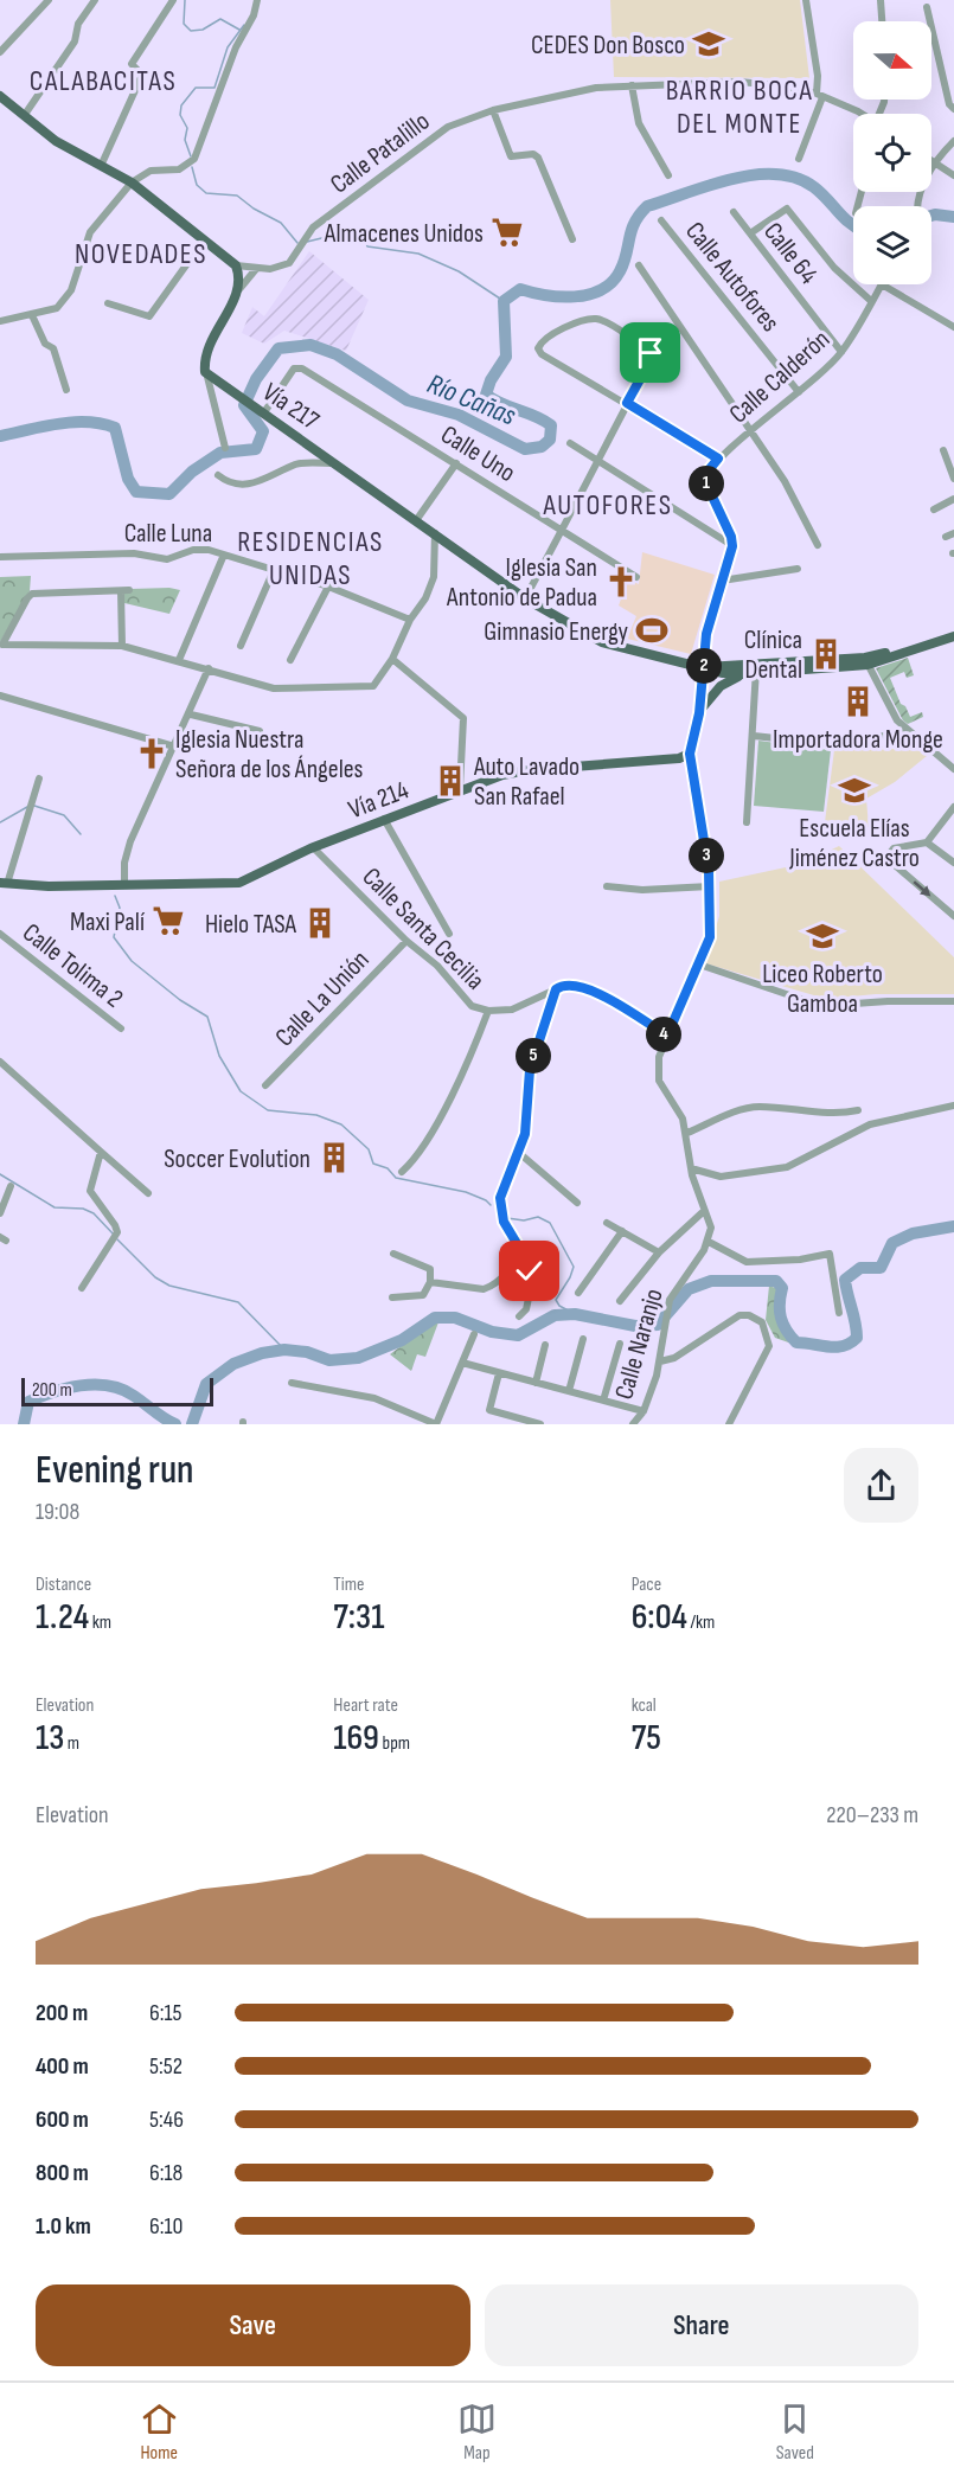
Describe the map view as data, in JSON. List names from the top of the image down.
{
  "streets": {
    "main road": ["Vía 217", "Vía 214"],
    "street": [
      "Calle Patalillo",
      "Calle 64",
      "Calle Autofores",
      "Calle Calderón",
      "Calle Uno",
      "Calle Luna",
      "Calle Santa Cecilia",
      "Calle Tolima 2",
      "Calle La Unión",
      "Calle Naranjo"
    ]
  },
  "crossings": [
    ["Calle 64", "Calle Calderón"],
    ["Calle Autofores", "Calle Calderón"],
    ["Vía 217", "Calle Uno"],
    ["Vía 214", "Calle Santa Cecilia"],
    ["Calle Santa Cecilia", "Calle La Unión"]
  ],
  "districts": [
    "CALABACITAS",
    "BARRIO BOCA DEL MONTE",
    "NOVEDADES",
    "AUTOFORES",
    "RESIDENCIAS UNIDAS"
  ],
  "water": ["Río Cañas"],
  "places": {
    "school or university": ["CEDES Don Bosco", "Escuela Elías Jiménez Castro", "Liceo Roberto Gamboa"],
    "supermarket": ["Almacenes Unidos", "Maxi Palí"],
    "church": ["Iglesia San Antonio de Padua", "Iglesia Nuestra Señora de los Ángeles"],
    "sports": ["Gimnasio Energy"],
    "building": [
      "Clínica Dental",
      "Importadora Monge",
      "Auto Lavado San Rafael",
      "Hielo TASA",
      "Soccer Evolution"
    ]
  },
  "scale_bar": "200 m",
  "north": "right",
  "page": {
    "pins": [
      "1",
      "2",
      "3",
      "4",
      "5"
    ],
    "scale": "200 m",
    "heading": ["Evening run", "19:08"],
    "stats": [
      ["Distance", "1.24 km"],
      ["Time", "7:31"],
      ["Pace", "6:04 /km"],
      ["Elevation", "13 m"],
      ["Heart rate", "169 bpm"],
      ["kcal", "75"]
    ],
    "chart": ["Elevation", "220–233 m"],
    "list": [
      {
        "name": "200 m",
        "note": "6:15"
      },
      {
        "name": "400 m",
        "note": "5:52"
      },
      {
        "name": "600 m",
        "note": "5:46"
      },
      {
        "name": "800 m",
        "note": "6:18"
      },
      {
        "name": "1.0 km",
        "note": "6:10"
      }
    ],
    "buttons": ["Save", "Share"],
    "tabs": ["Home", "Map", "Saved"]
  }
}
